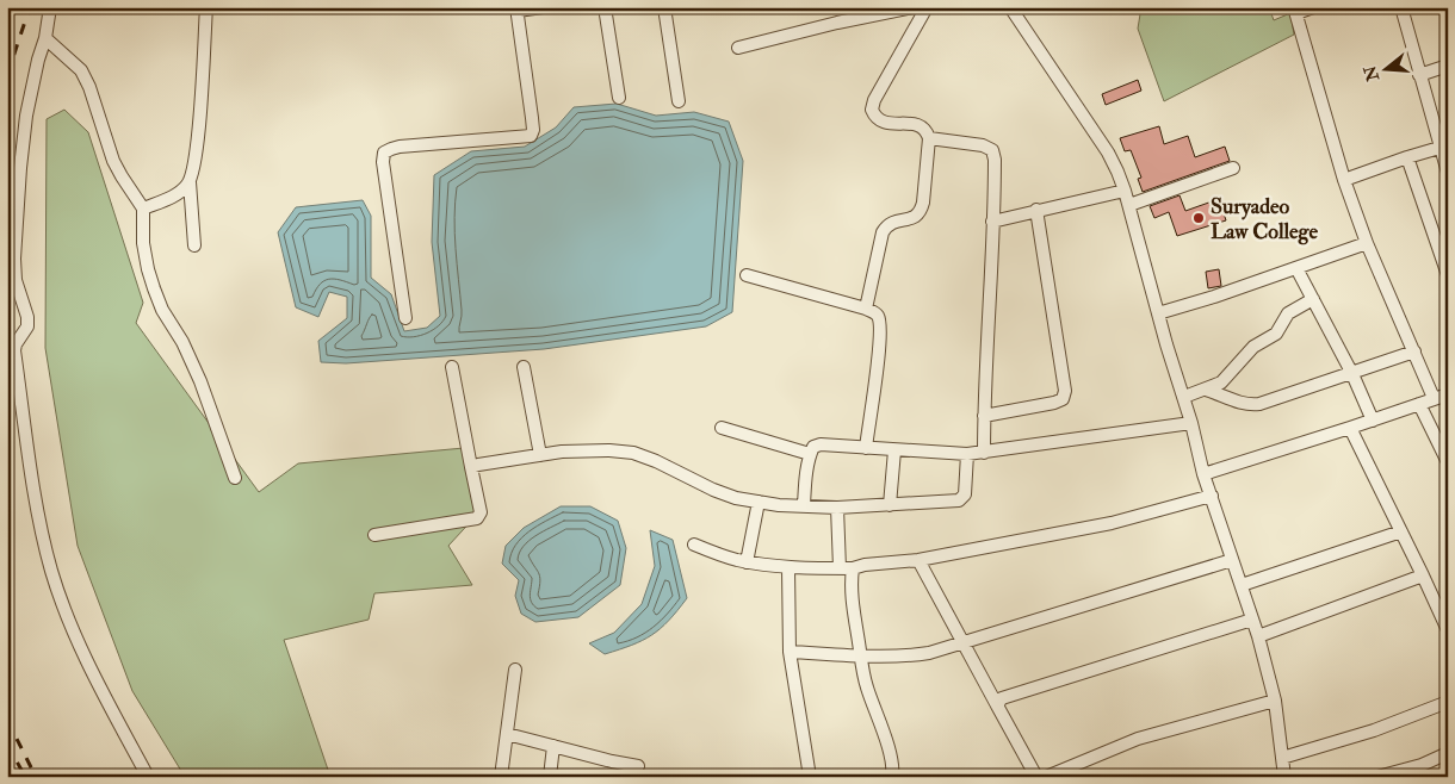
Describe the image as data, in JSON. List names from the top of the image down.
{
  "places": ["Suryadeo Law College"],
  "north": "left"
}
